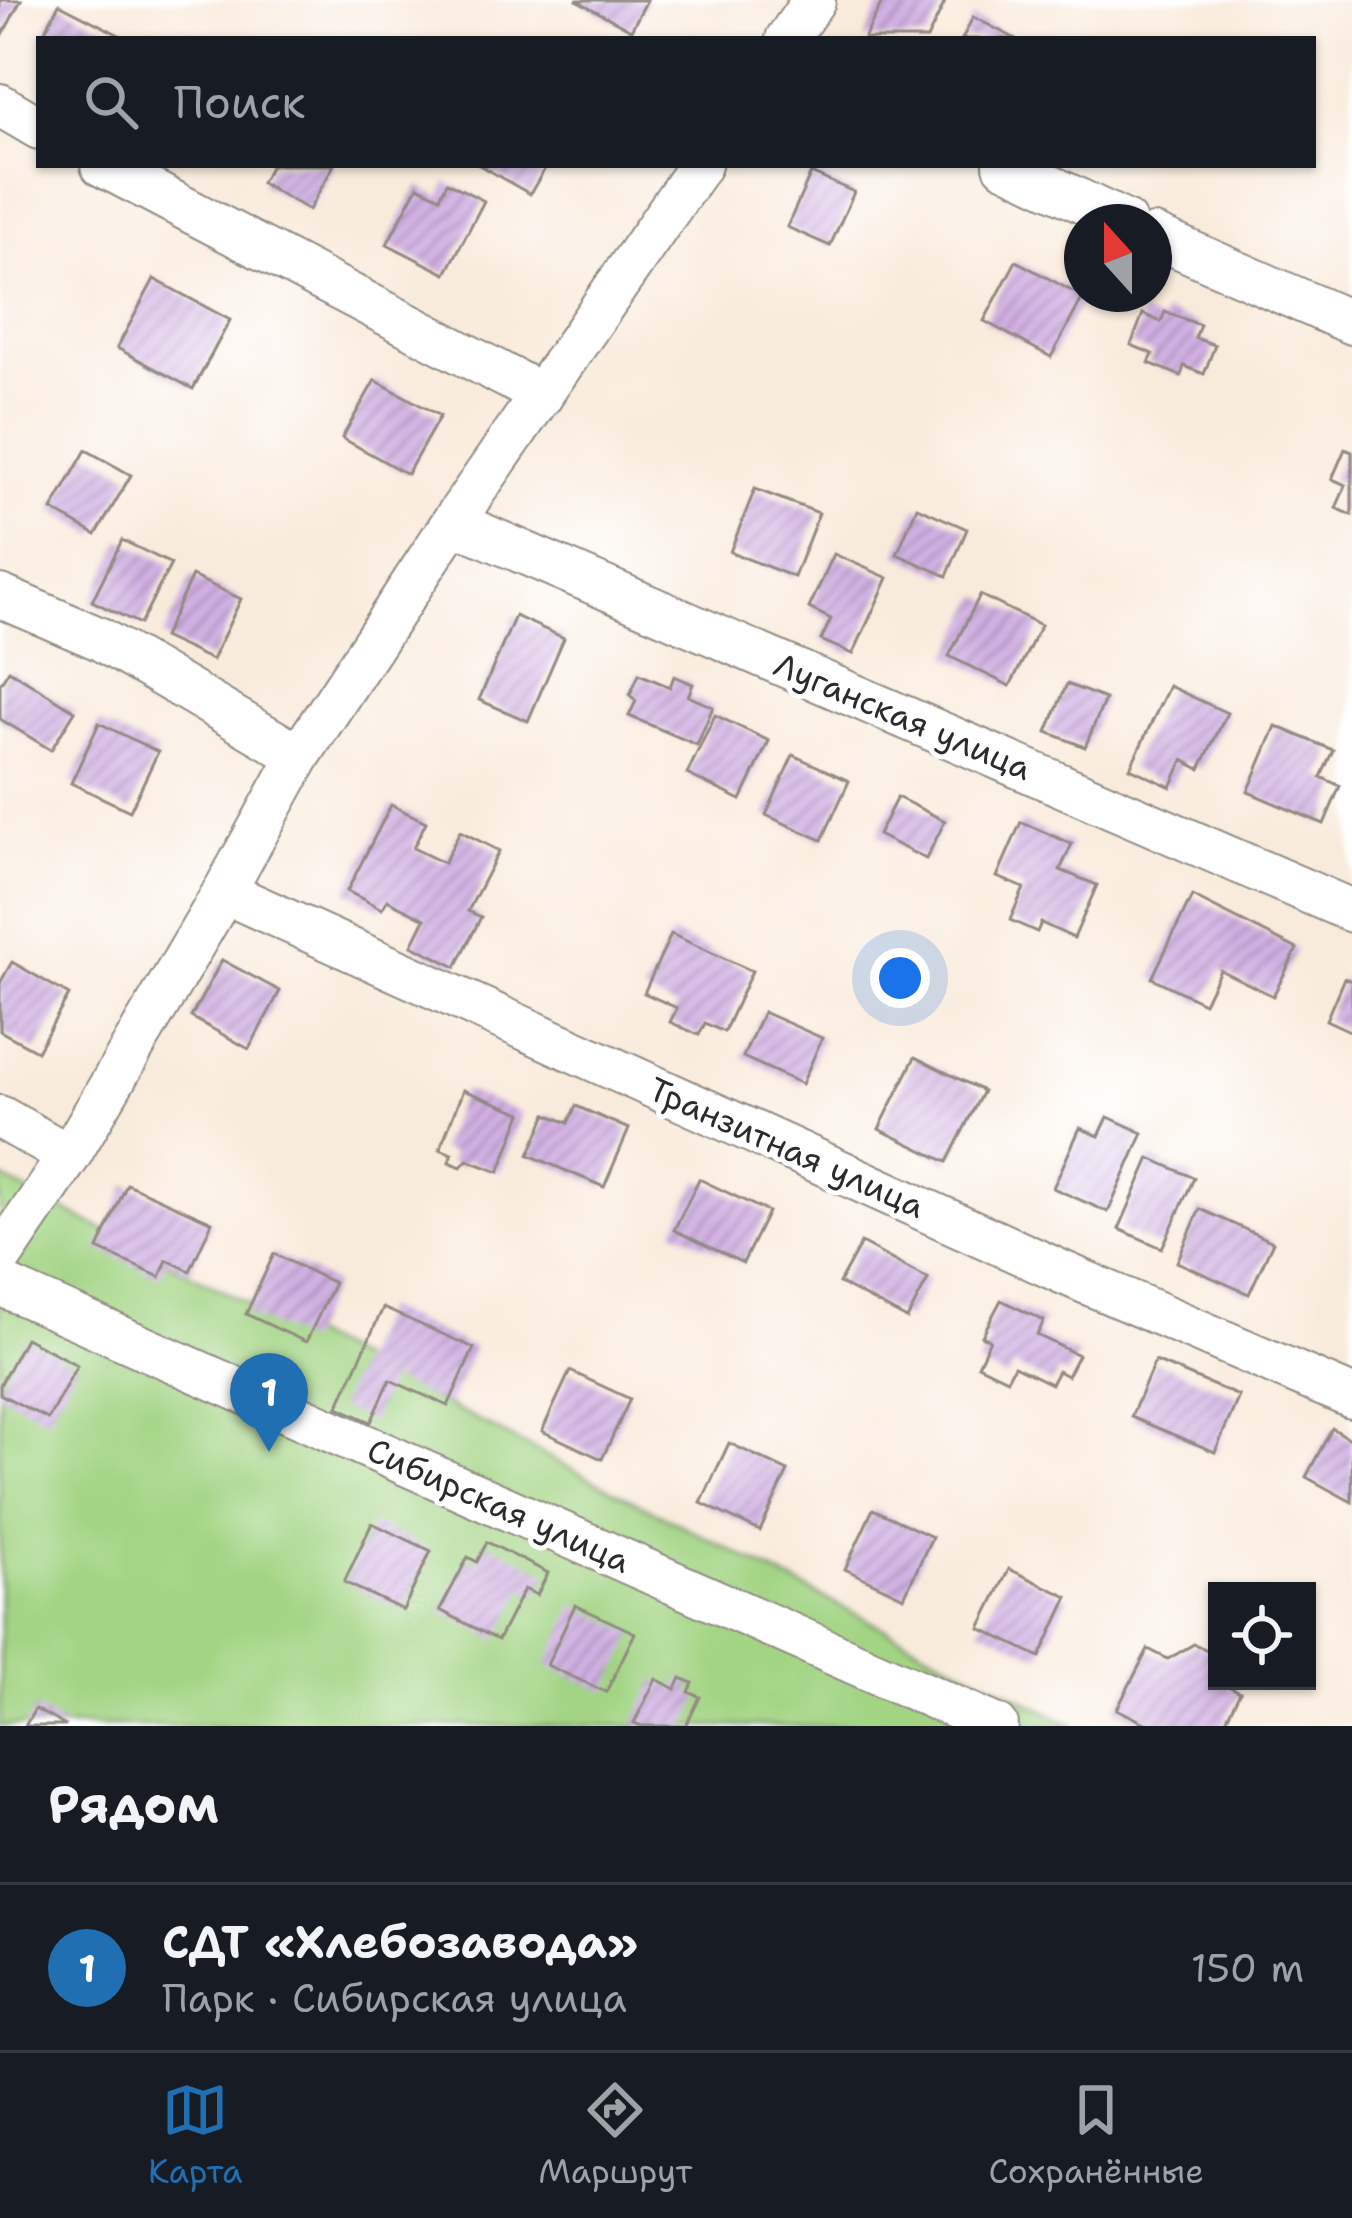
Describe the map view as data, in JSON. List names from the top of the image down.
{
  "streets": {
    "street": ["Луганская улица", "Транзитная улица", "Сибирская улица"]
  },
  "north": "top",
  "page": {
    "search": "Поиск",
    "pins": "1",
    "heading": "Рядом",
    "list": [
      {
        "mark": "1",
        "name": "СДТ «Хлебозавода»",
        "note": "Парк · Сибирская улица",
        "value": "150 m"
      }
    ],
    "nav": ["Карта", "Маршрут", "Сохранённые"]
  }
}
